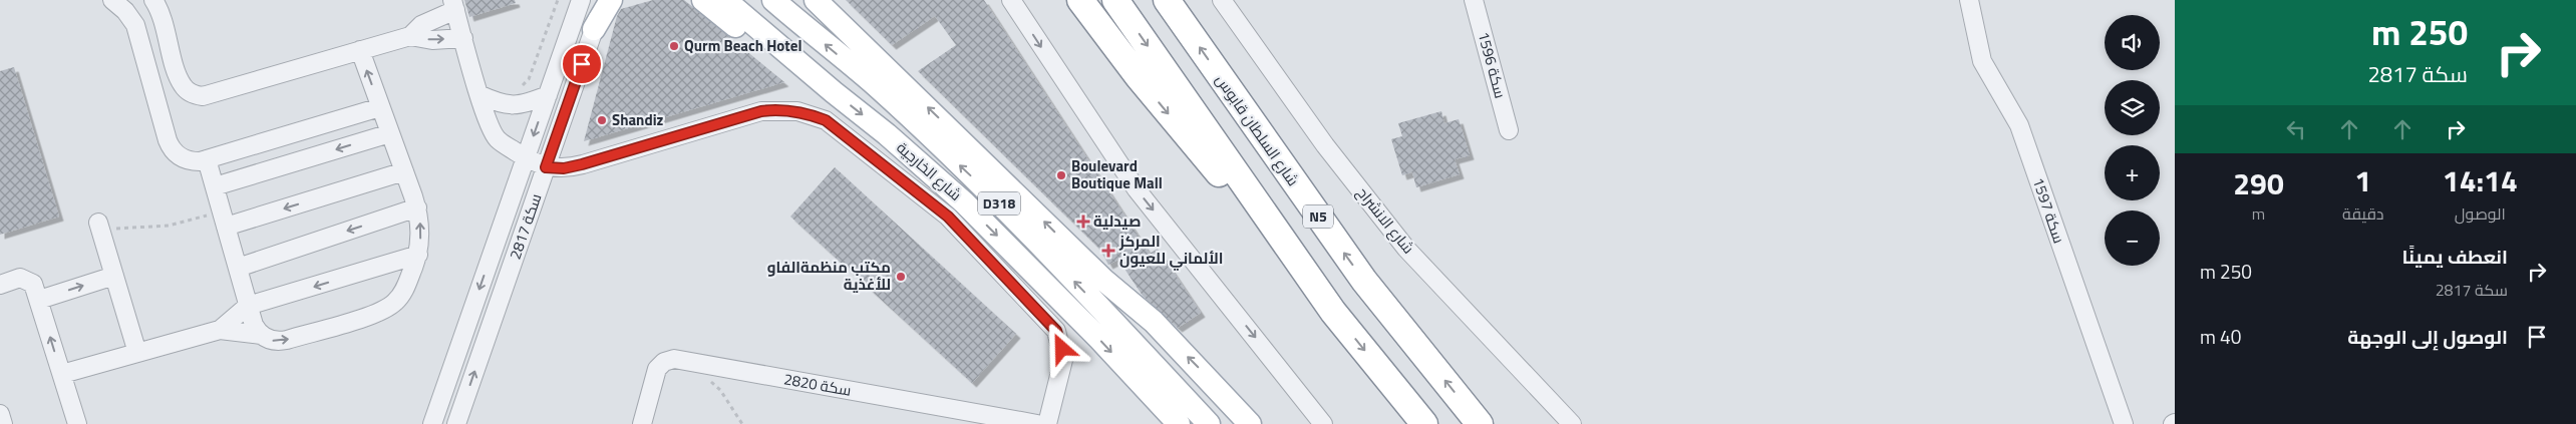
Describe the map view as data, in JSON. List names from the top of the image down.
{
  "streets": {
    "highway": ["شارع السلطان قابوس", "N5"],
    "main road": ["شارع الخارجية", "D318"],
    "street": [
      "سكة 1596",
      "سكة 1597",
      "شارع الانشراح",
      "سكة 2817",
      "سكة 2820"
    ]
  },
  "places": {
    "other": [
      "Qurm Beach Hotel",
      "Shandiz",
      "Boulevard Boutique Mall",
      "مكتب منظمةالفاو للأغذية"
    ],
    "health": ["صيدلية", "المركز الألماني للعيون"]
  },
  "page": {
    "turn": ["250 m", "سكة 2817"],
    "map_buttons": ["+", "−"],
    "eta": [
      "14:14",
      "الوصول",
      "1",
      "دقيقة",
      "290",
      "m"
    ],
    "list": [
      {
        "name": "انعطف يمينًا",
        "note": "سكة 2817",
        "value": "250 m"
      },
      {
        "name": "الوصول إلى الوجهة",
        "value": "40 m"
      }
    ]
  }
}
